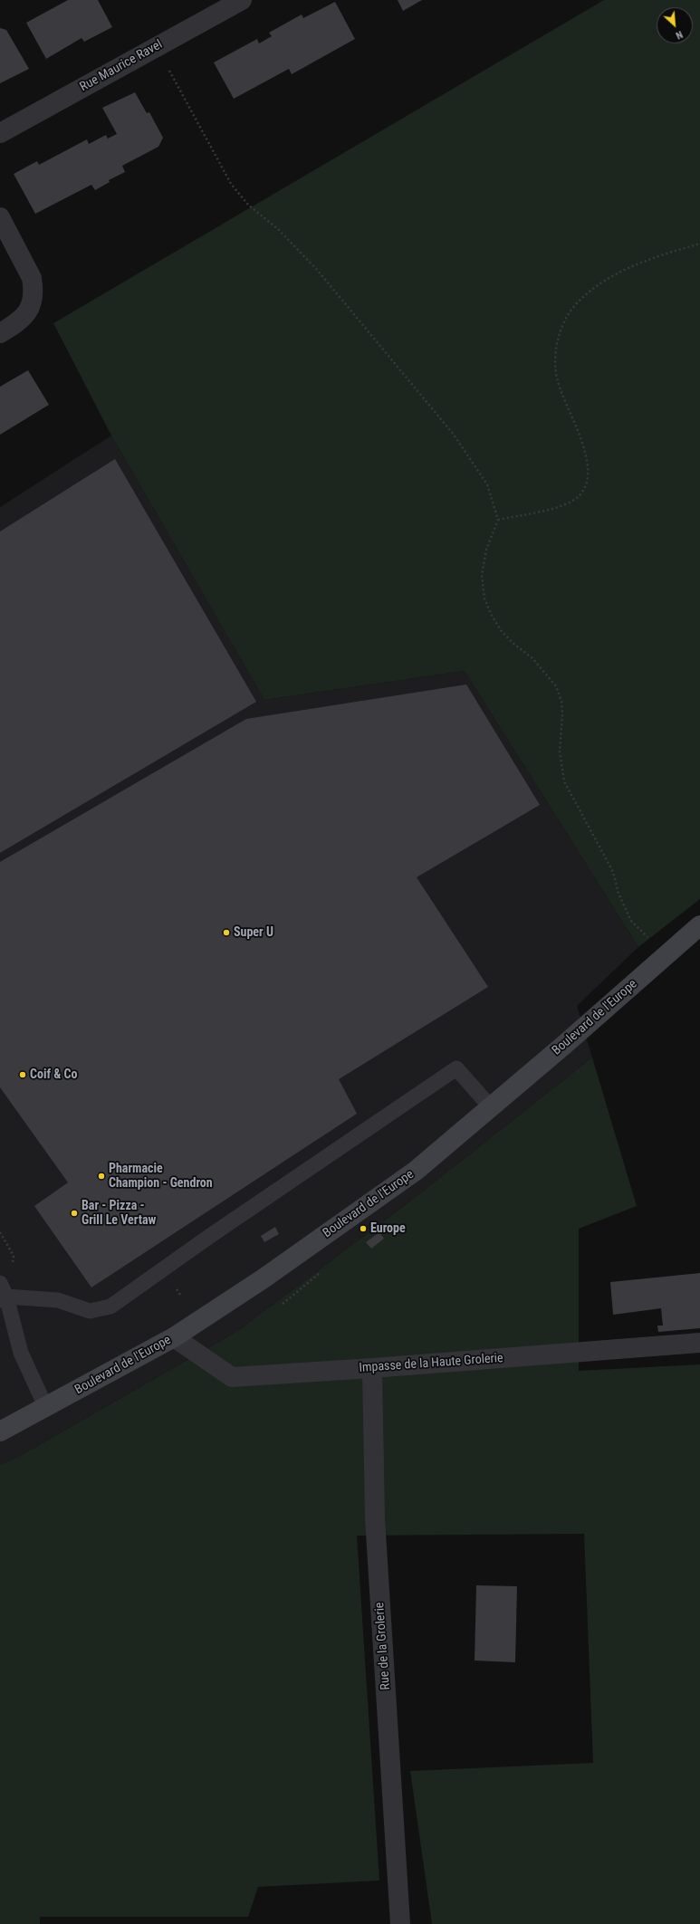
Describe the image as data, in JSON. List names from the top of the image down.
{
  "streets": {
    "street": [
      "Rue Maurice Ravel",
      "Boulevard de l'Europe",
      "Impasse de la Haute Grolerie",
      "Rue de la Grolerie"
    ]
  },
  "crossings": [
    ["Boulevard de l'Europe", "Impasse de la Haute Grolerie"],
    ["Impasse de la Haute Grolerie", "Rue de la Grolerie"]
  ],
  "places": [
    "Super U",
    "Coif & Co",
    "Pharmacie Champion - Gendron",
    "Bar - Pizza - Grill Le Vertaw",
    "Europe"
  ],
  "north": "bottom right"
}
